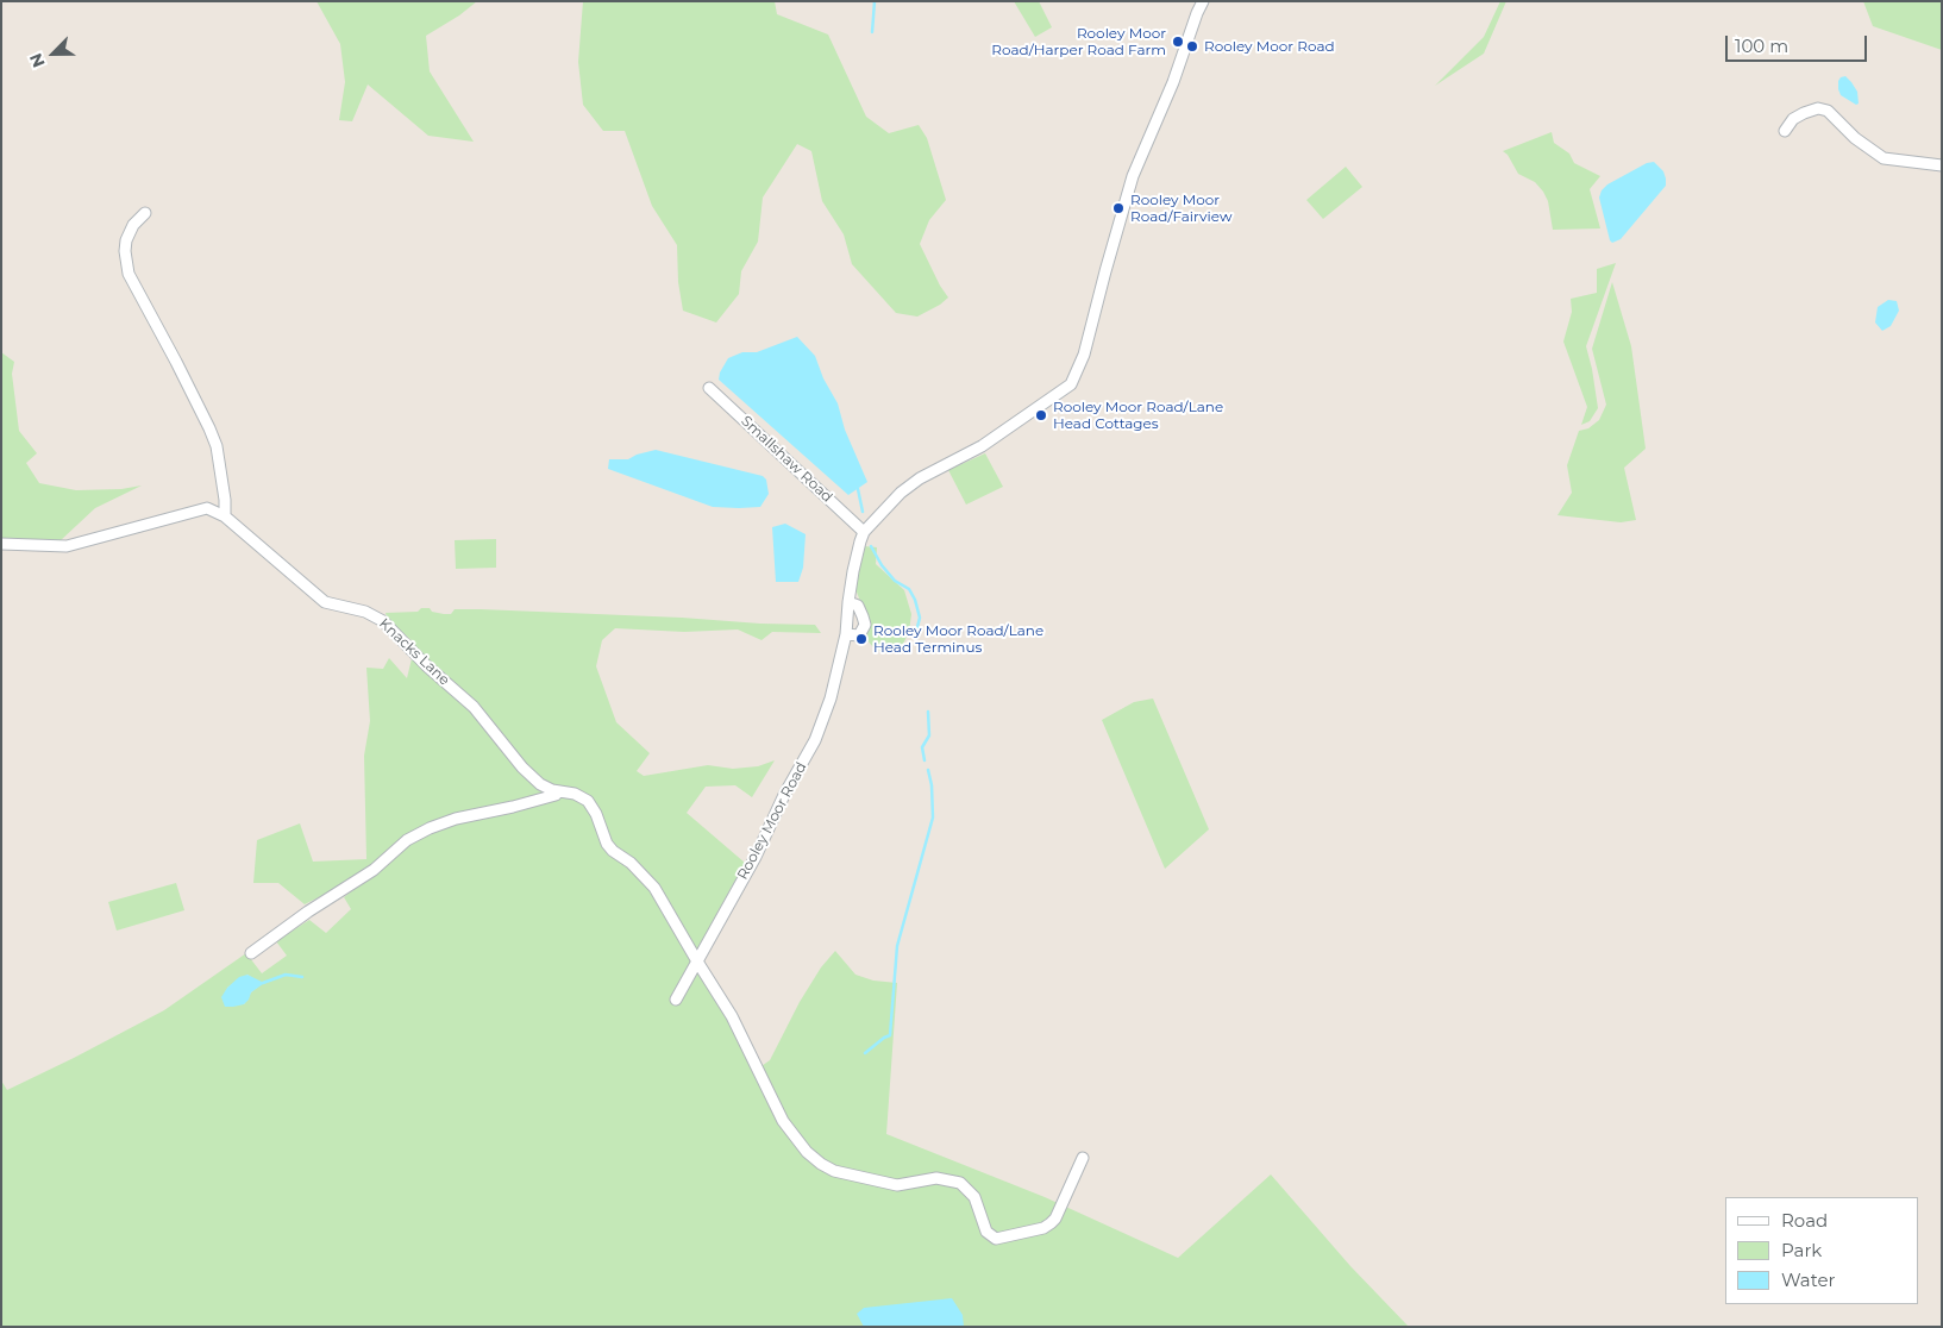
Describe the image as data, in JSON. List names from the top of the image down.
{
  "streets": {
    "street": ["Smallshaw Road", "Knacks Lane", "Rooley Moor Road"]
  },
  "crossings": [
    ["Smallshaw Road", "Rooley Moor Road"],
    ["Knacks Lane", "Rooley Moor Road"]
  ],
  "places": [
    "Rooley Moor Road/Harper Road Farm",
    "Rooley Moor Road",
    "Rooley Moor Road/Fairview",
    "Rooley Moor Road/Lane Head Cottages",
    "Rooley Moor Road/Lane Head Terminus"
  ],
  "legend": ["Road", "Park", "Water"],
  "scale_bar": "100 m",
  "north": "bottom left"
}
